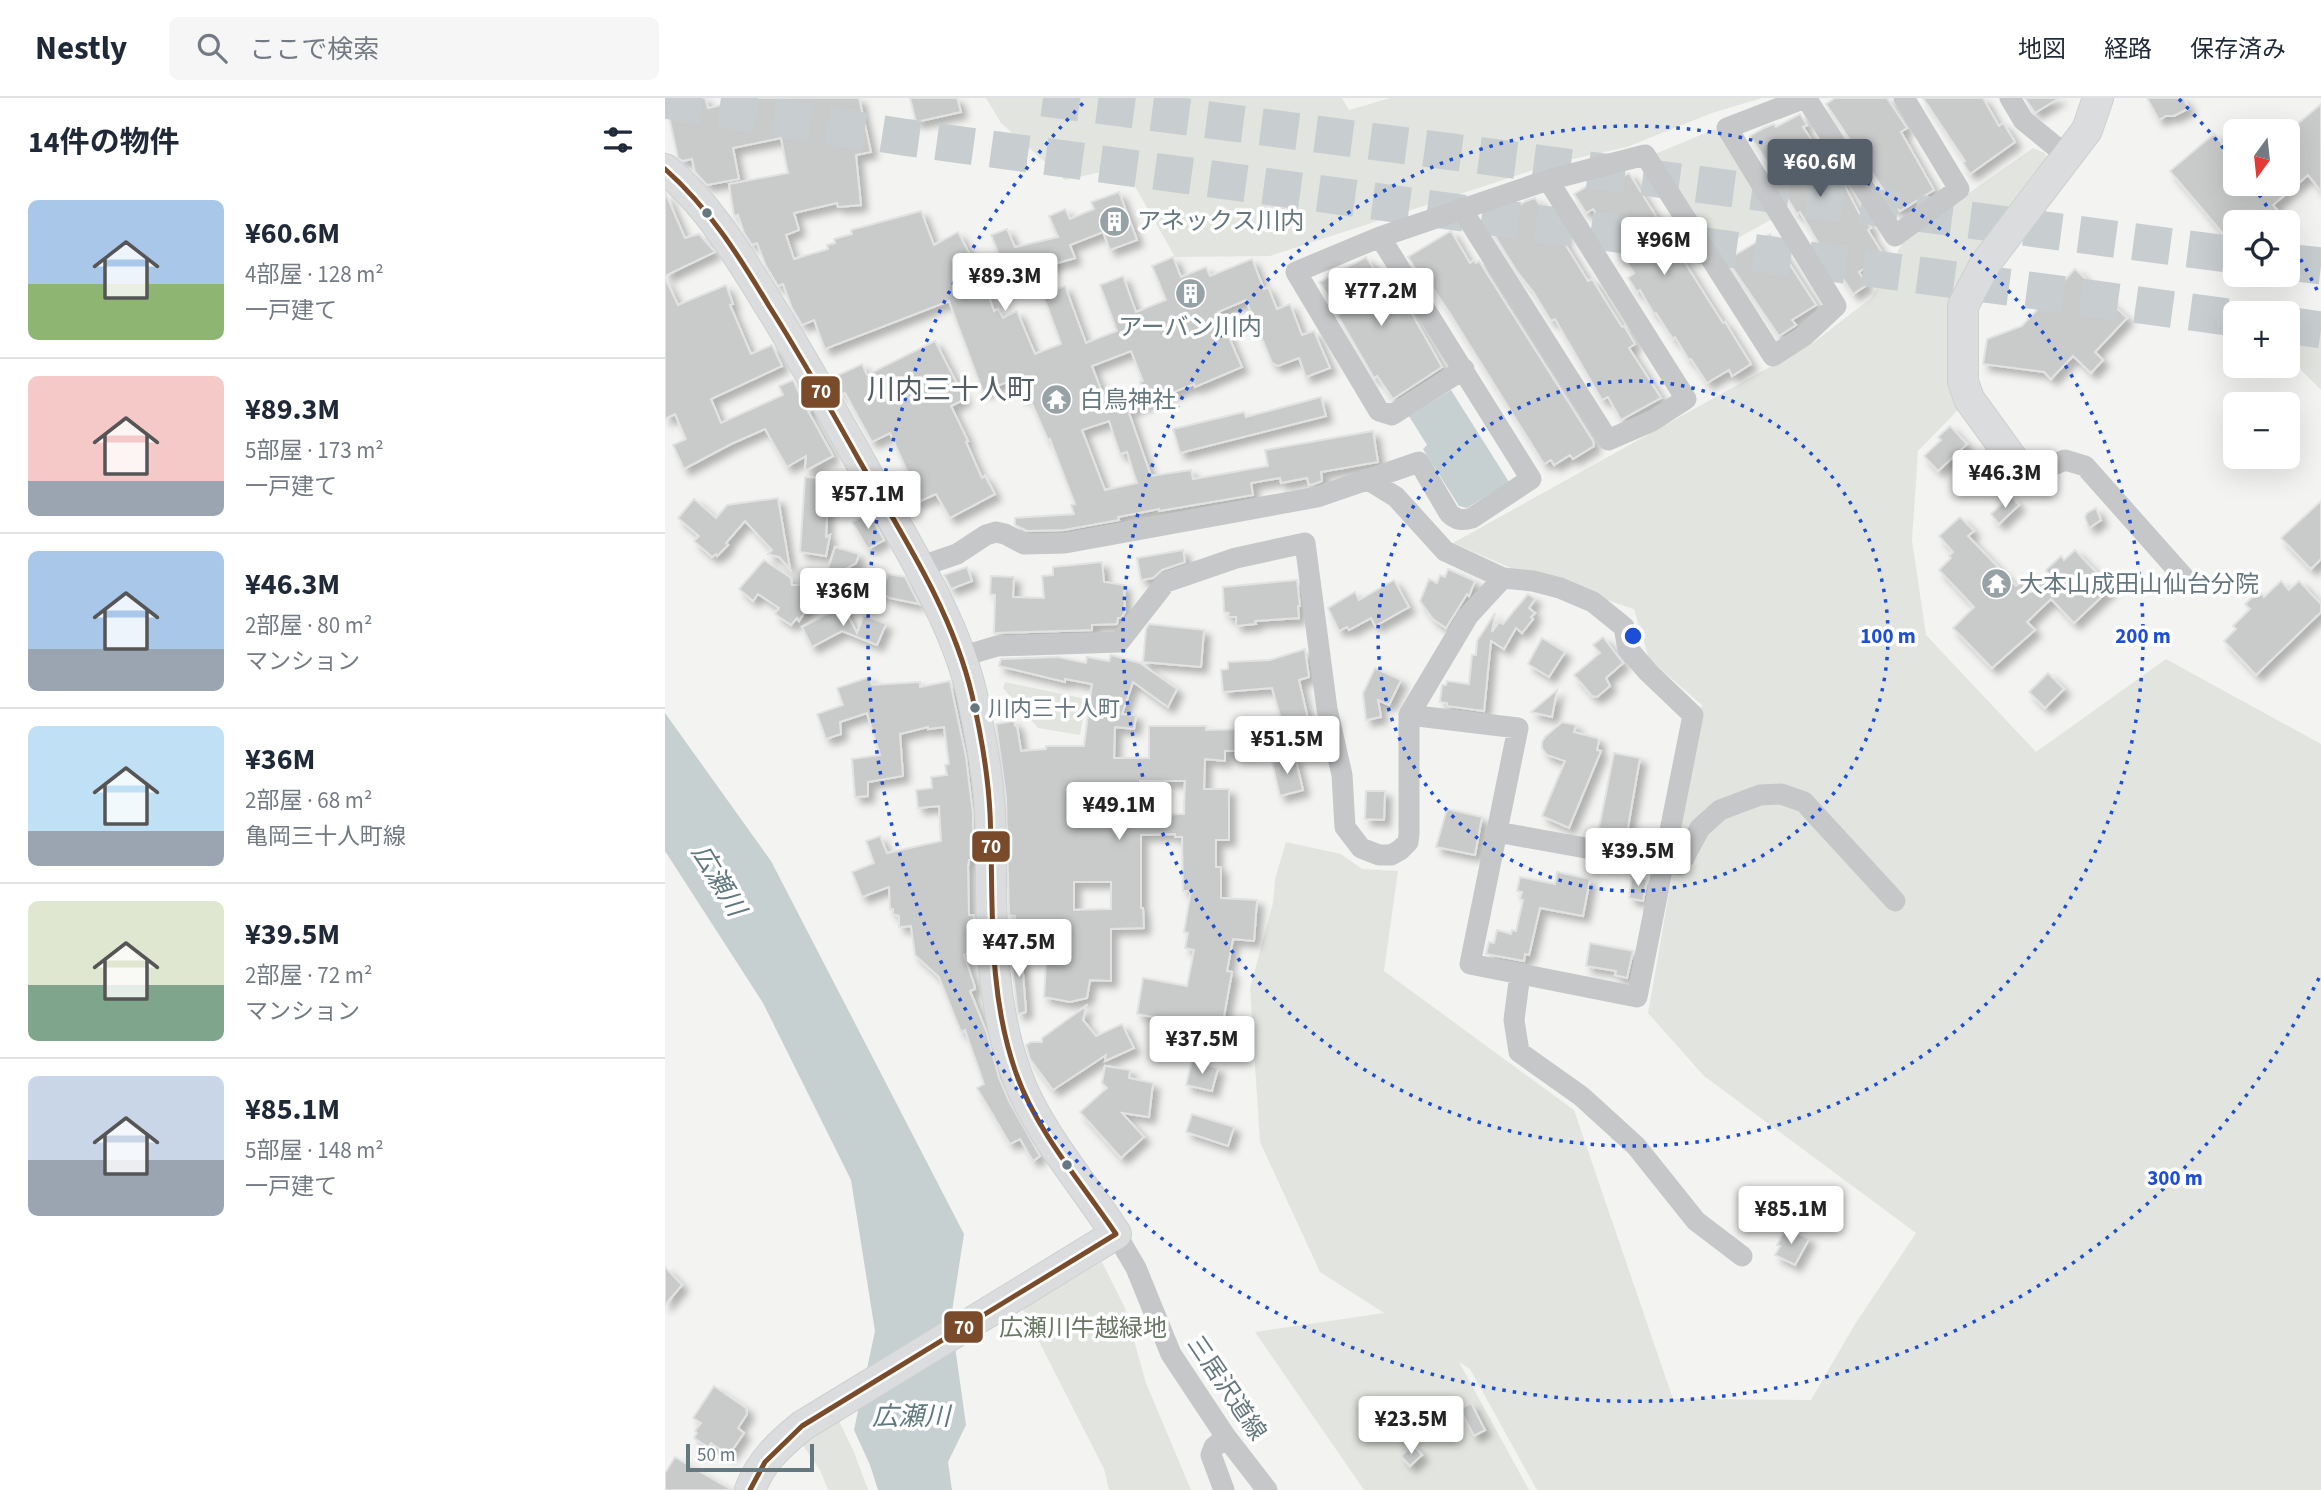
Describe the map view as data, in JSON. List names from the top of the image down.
{
  "streets": {
    "street": ["三居沢道線"]
  },
  "districts": ["川内三十人町"],
  "water": ["広瀬川"],
  "parks": ["広瀬川牛越緑地"],
  "places": {
    "building": ["アネックス川内", "アーバン川内"],
    "temple": ["白鳥神社", "大本山成田山仙台分院"],
    "other": ["川内三十人町"]
  },
  "lines": ["transit line 70"],
  "scale_bar": "50 m",
  "north": "bottom",
  "page": {
    "header": "Nestly",
    "search": "ここで検索",
    "nav": ["地図", "経路", "保存済み"],
    "heading": "14件の物件",
    "map_buttons": ["+", "−"],
    "price": [
      "¥60.6M",
      "¥96M",
      "¥89.3M",
      "¥77.2M",
      "¥46.3M",
      "¥57.1M",
      "¥36M",
      "¥51.5M",
      "¥49.1M",
      "¥39.5M",
      "¥47.5M",
      "¥37.5M",
      "¥85.1M",
      "¥23.5M"
    ],
    "list": [
      {
        "name": "¥60.6M",
        "note": "4部屋 · 128 m² · 一戸建て"
      },
      {
        "name": "¥89.3M",
        "note": "5部屋 · 173 m² · 一戸建て"
      },
      {
        "name": "¥46.3M",
        "note": "2部屋 · 80 m² · マンション"
      },
      {
        "name": "¥36M",
        "note": "2部屋 · 68 m² · 亀岡三十人町線"
      },
      {
        "name": "¥39.5M",
        "note": "2部屋 · 72 m² · マンション"
      },
      {
        "name": "¥85.1M",
        "note": "5部屋 · 148 m² · 一戸建て"
      }
    ],
    "scale": "50 m"
  },
  "rings": ["100 m", "200 m", "300 m"]
}
